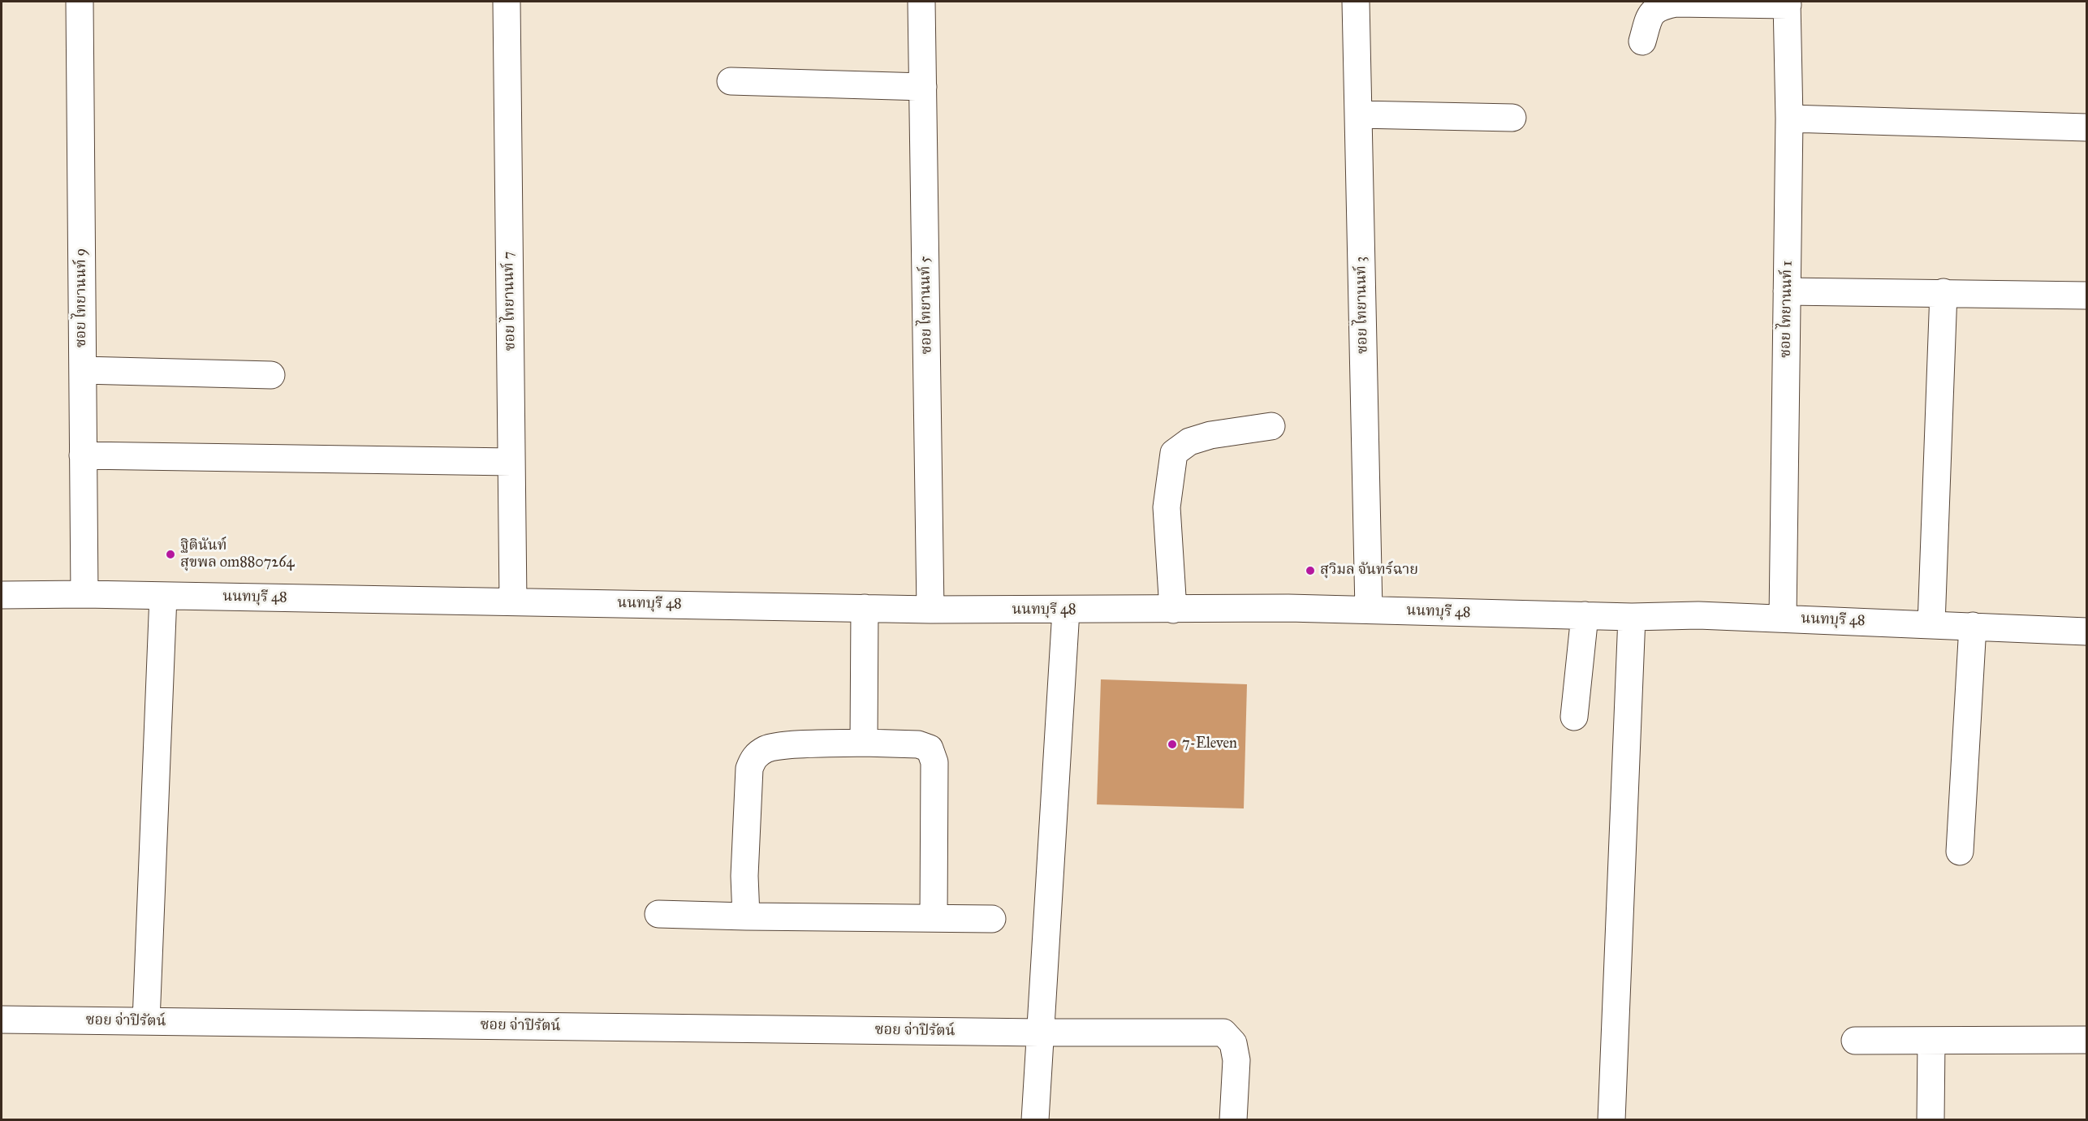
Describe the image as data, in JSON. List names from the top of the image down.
{
  "streets": {
    "street": [
      "ซอย ไทยานนท์ 9",
      "ซอย ไทยานนท์ 7",
      "ซอย ไทยานนท์ 5",
      "ซอย ไทยานนท์ 3",
      "ซอย ไทยานนท์ 1",
      "นนทบุรี 48",
      "ซอย จ่าปิรัตน์"
    ]
  },
  "crossings": [
    ["ซอย ไทยานนท์ 9", "นนทบุรี 48"],
    ["ซอย ไทยานนท์ 7", "นนทบุรี 48"],
    ["ซอย ไทยานนท์ 5", "นนทบุรี 48"],
    ["ซอย ไทยานนท์ 3", "นนทบุรี 48"],
    ["ซอย ไทยานนท์ 1", "นนทบุรี 48"]
  ],
  "places": ["ฐิตินันท์ สุขพล om8807264", "สุวิมล จันทร์ฉาย", "7-Eleven"]
}
